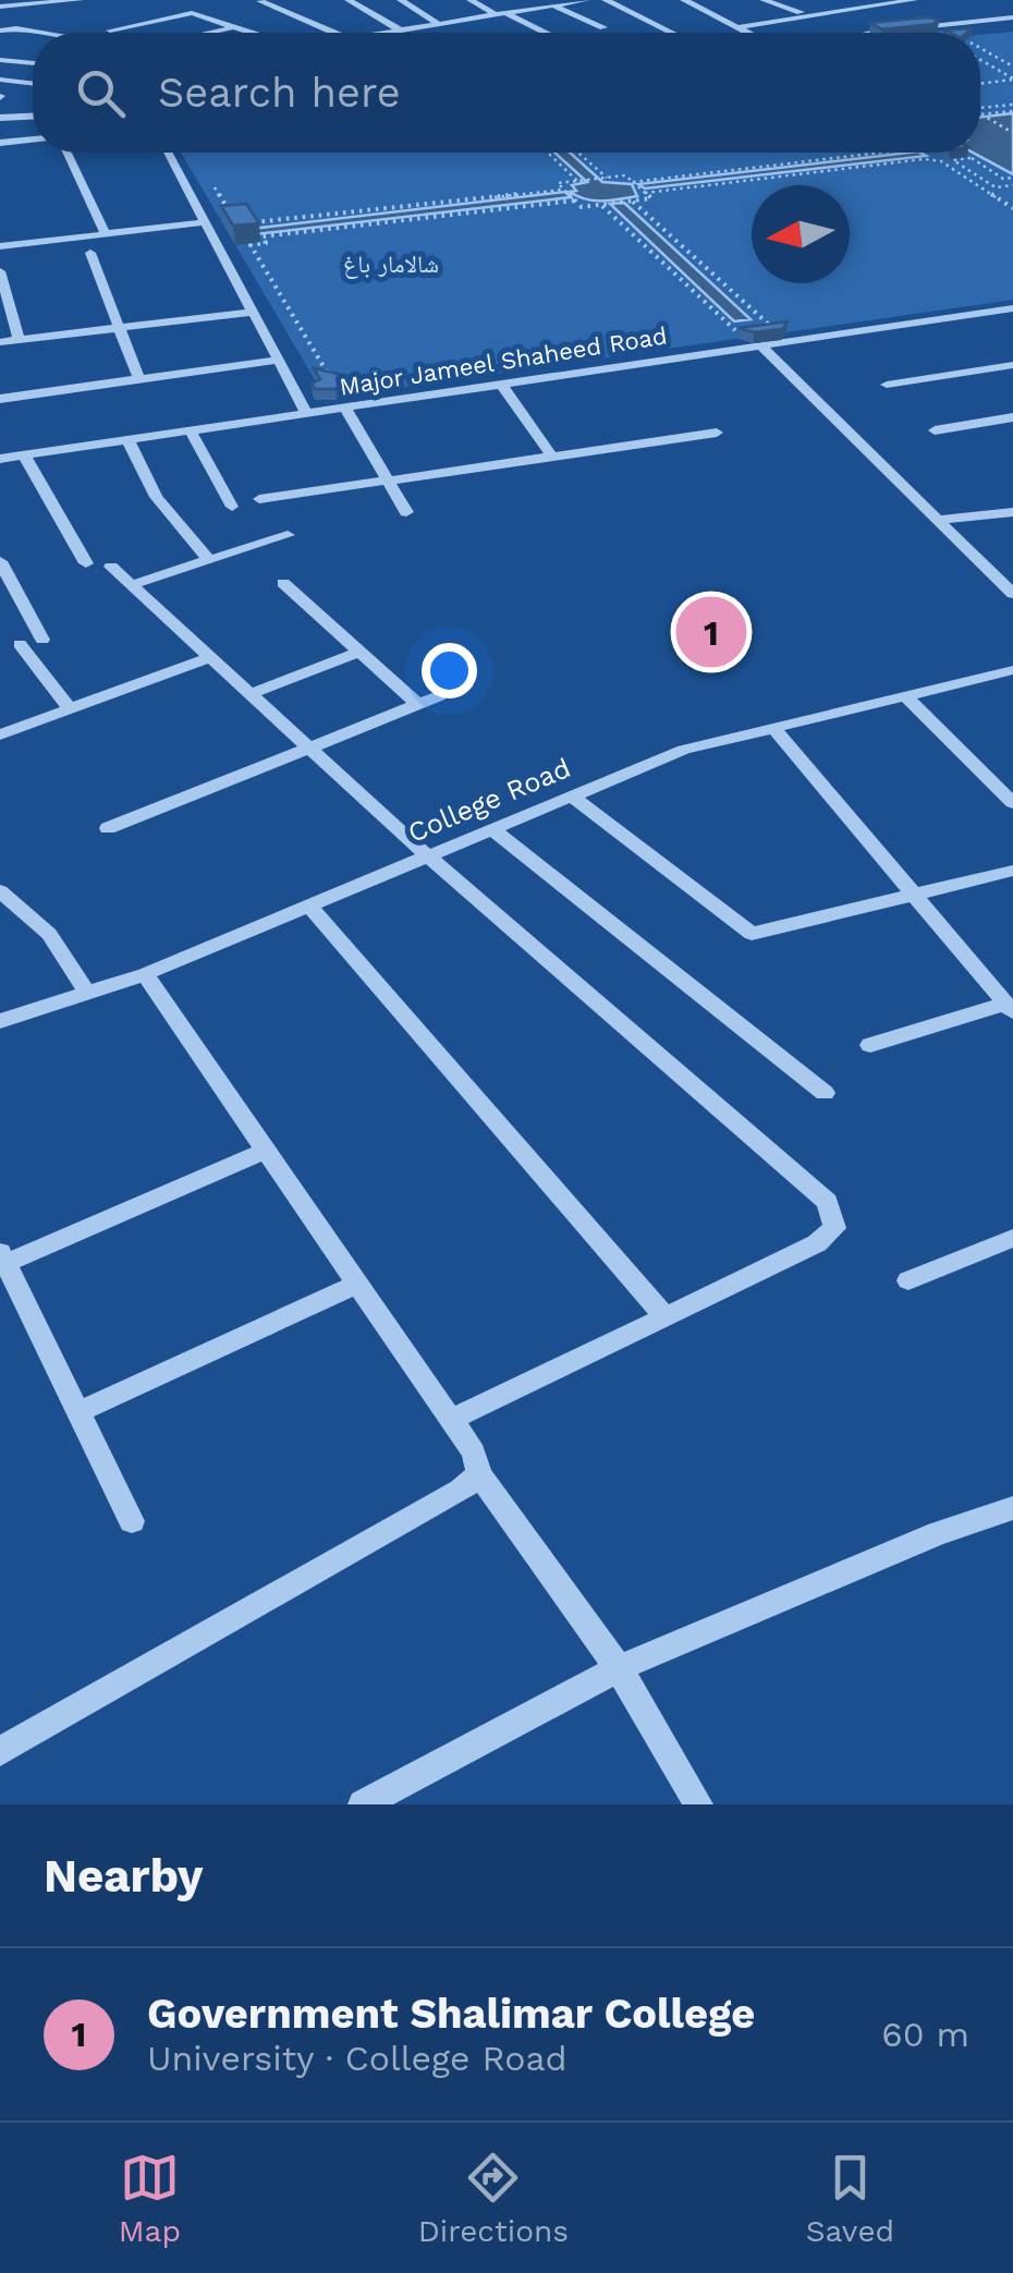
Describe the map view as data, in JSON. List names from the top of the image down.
{
  "streets": {
    "street": ["Major Jameel Shaheed Road", "College Road"]
  },
  "parks": ["شالامار باغ"],
  "north": "left",
  "page": {
    "search": "Search here",
    "pins": "1",
    "heading": "Nearby",
    "list": [
      {
        "mark": "1",
        "name": "Government Shalimar College",
        "note": "University · College Road",
        "value": "60 m"
      }
    ],
    "nav": ["Map", "Directions", "Saved"]
  }
}
